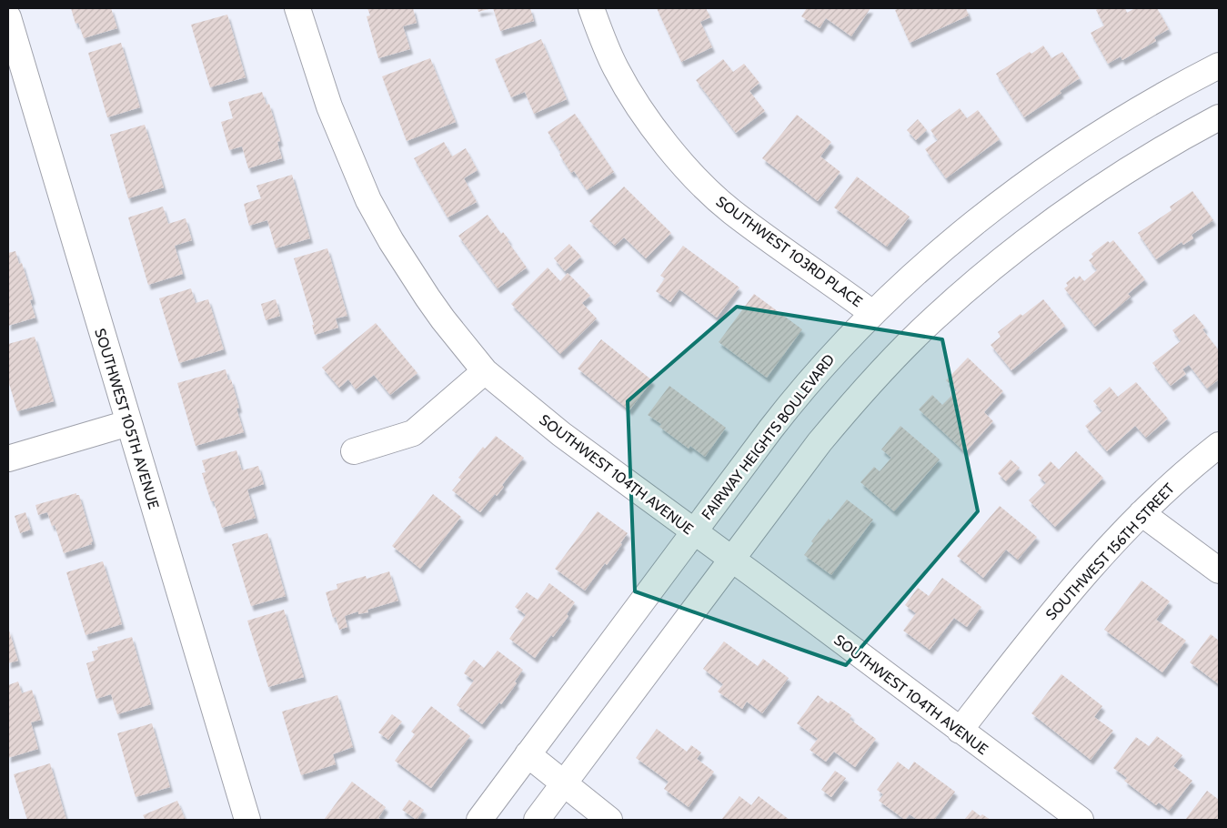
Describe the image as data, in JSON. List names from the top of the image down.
{
  "streets": {
    "street": [
      "SOUTHWEST 103RD PLACE",
      "SOUTHWEST 105TH AVENUE",
      "FAIRWAY HEIGHTS BOULEVARD",
      "SOUTHWEST 104TH AVENUE",
      "SOUTHWEST 156TH STREET"
    ]
  },
  "crossings": [
    ["SOUTHWEST 103RD PLACE", "FAIRWAY HEIGHTS BOULEVARD"],
    ["FAIRWAY HEIGHTS BOULEVARD", "SOUTHWEST 104TH AVENUE"],
    ["SOUTHWEST 104TH AVENUE", "SOUTHWEST 156TH STREET"]
  ]
}
